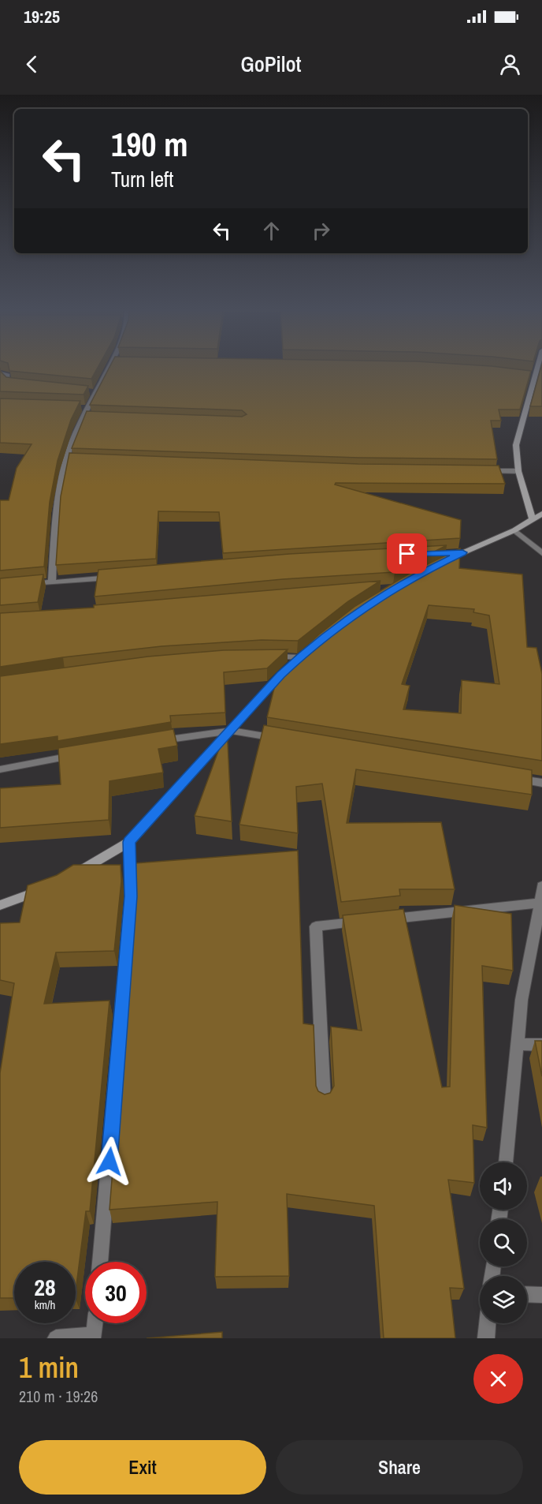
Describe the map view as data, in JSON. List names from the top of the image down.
{
  "page": {
    "status": "19:25",
    "header": "GoPilot",
    "turn": ["190 m", "Turn left"],
    "speed": "28 km/h",
    "limit": "30",
    "heading": ["1 min", "210 m · 19:26"],
    "buttons": ["Exit", "Share"]
  }
}
